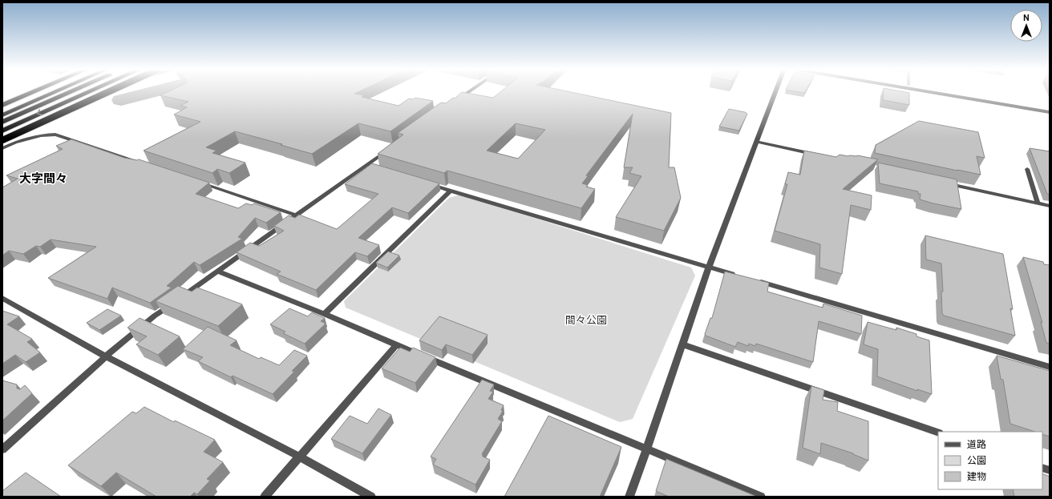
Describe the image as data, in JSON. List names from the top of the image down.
{
  "districts": ["大字間々"],
  "parks": ["間々公園"],
  "legend": ["道路", "公園", "建物"],
  "north": "top"
}
